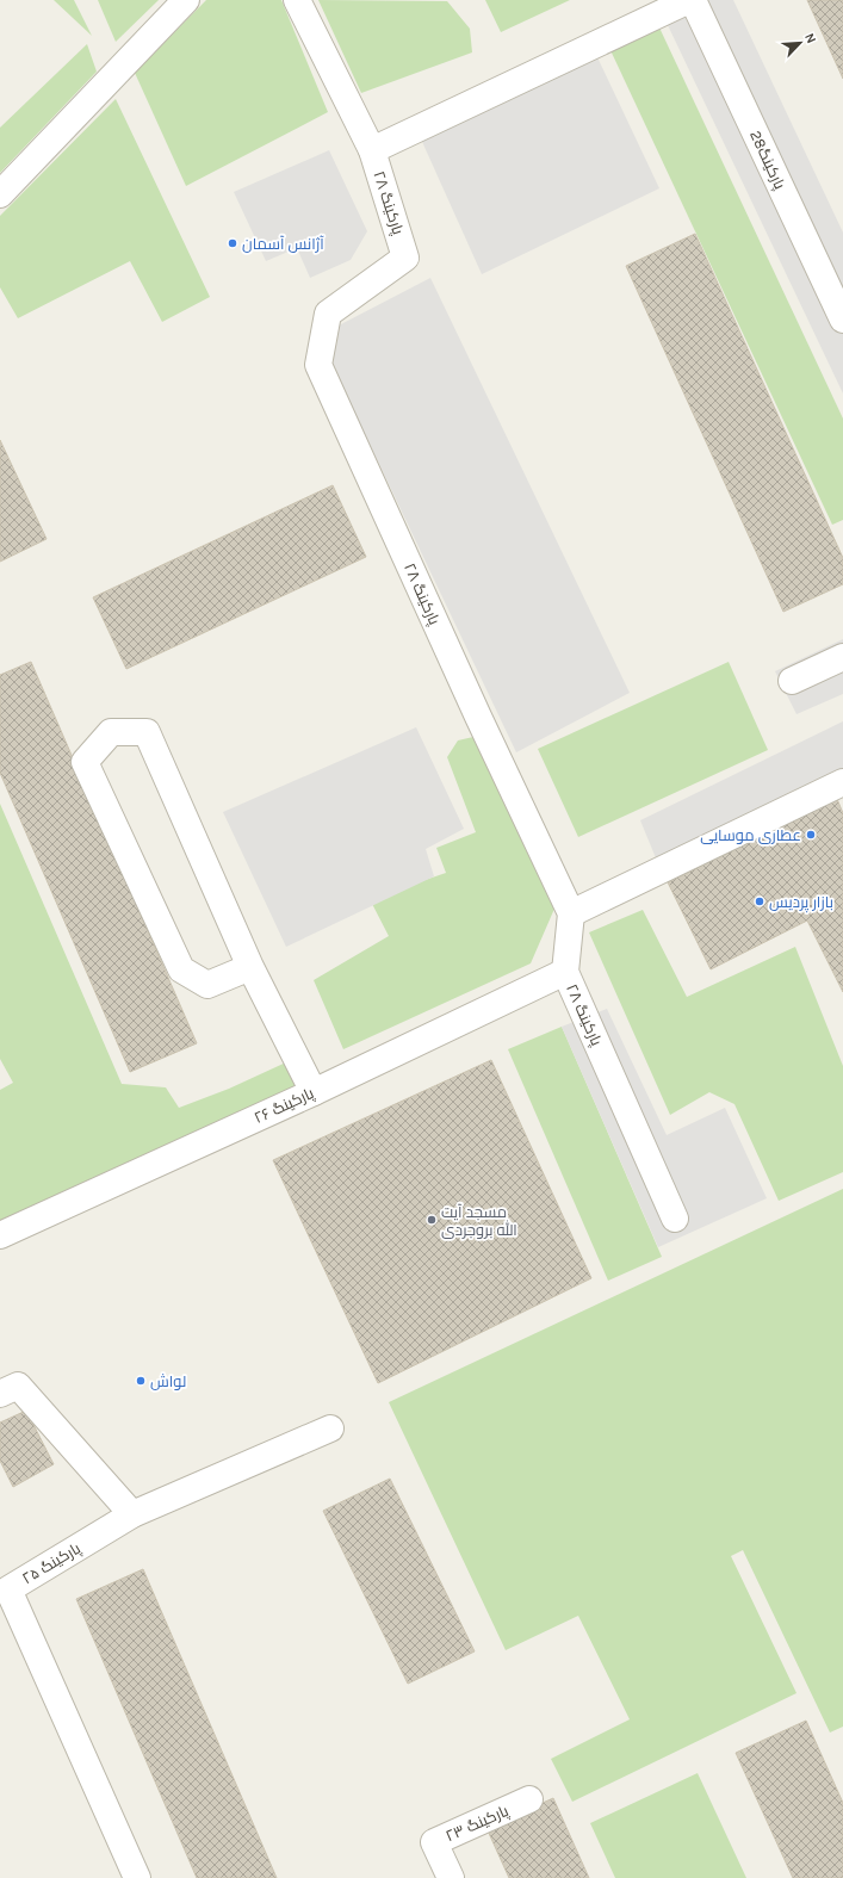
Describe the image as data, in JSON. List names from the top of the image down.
{
  "streets": {
    "street": [
      "پارکینگ28",
      "پارکینگ ۲۸",
      "پارکینگ ۲۶",
      "پارکینگ ۲۵",
      "پارکینگ ۲۳"
    ]
  },
  "crossings": [
    ["پارکینگ28", "پارکینگ ۲۸"],
    ["پارکینگ ۲۸", "پارکینگ ۲۶"]
  ],
  "places": [
    "آژانس آسمان",
    "عطاری موسایی",
    "بازار پردیس",
    "مسجد آیت الله بروجردی",
    "لواش"
  ],
  "north": "top right"
}
